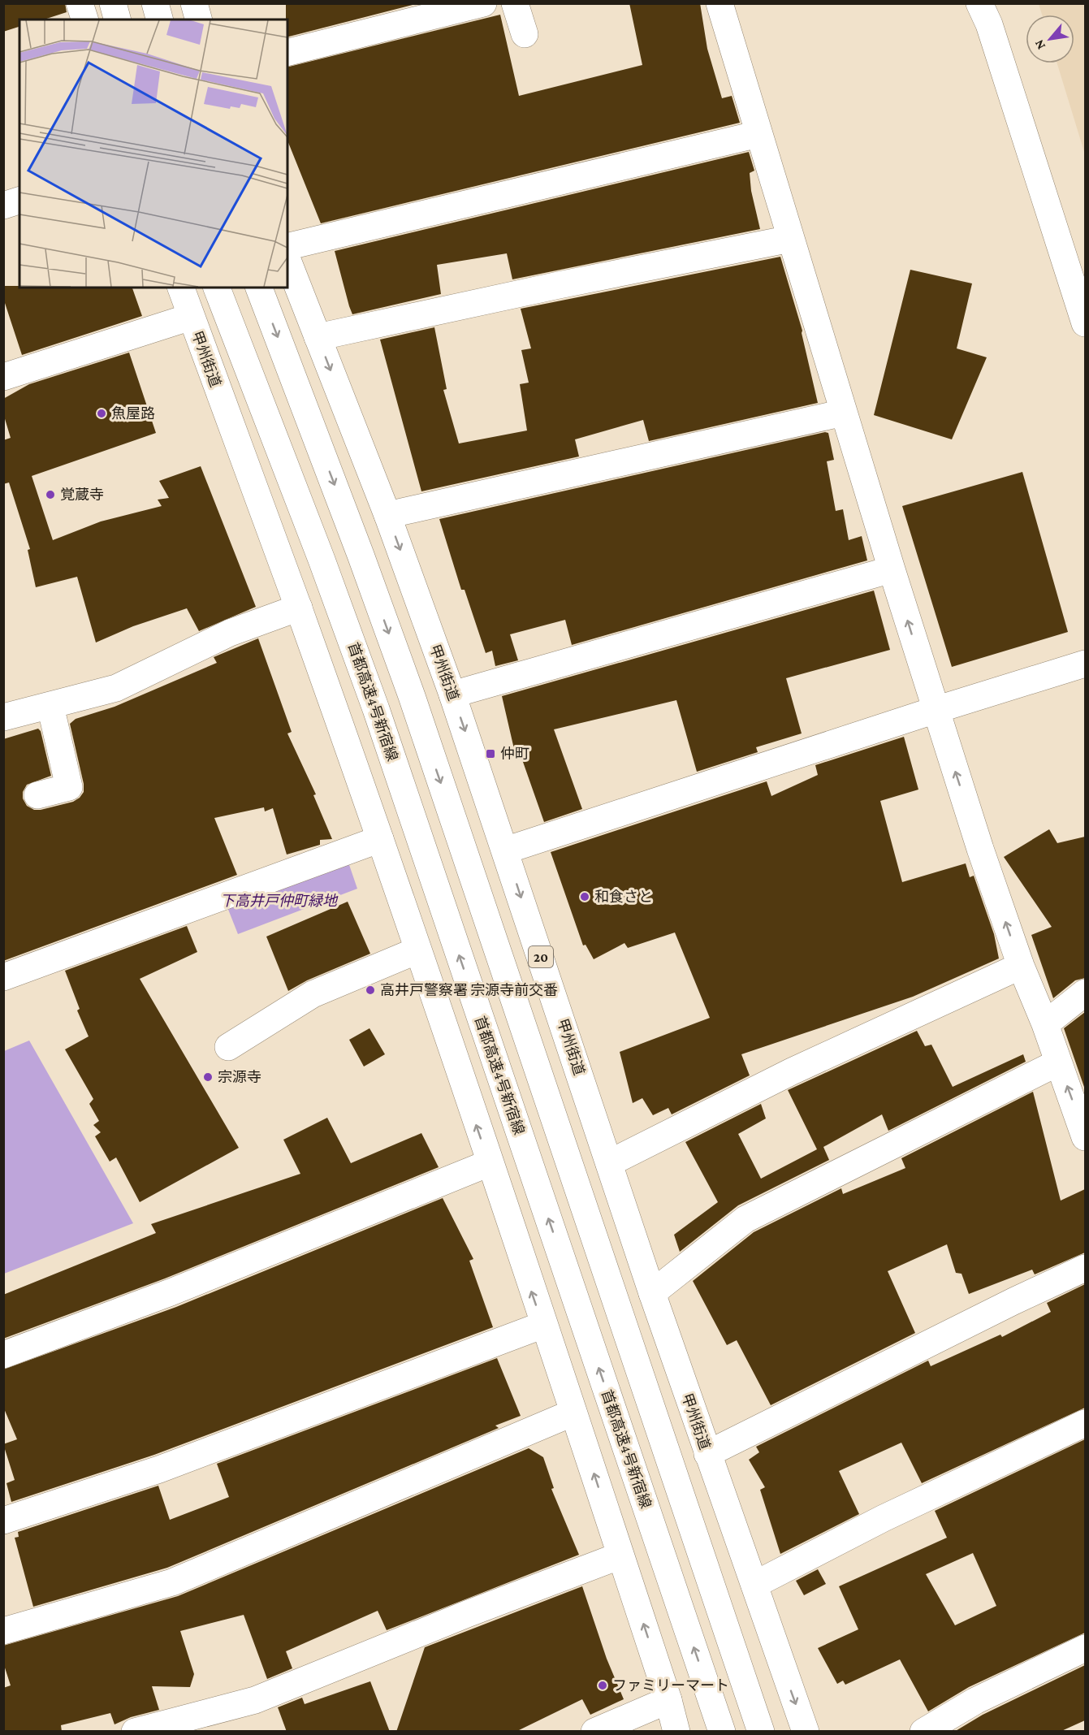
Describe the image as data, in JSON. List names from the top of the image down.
{
  "streets": {
    "main road": ["甲州街道", "首都高速4号新宿線", "20"]
  },
  "parks": ["下高井戸仲町緑地"],
  "places": {
    "other": [
      "魚屋路",
      "覚蔵寺",
      "和食さと",
      "高井戸警察署 宗源寺前交番",
      "宗源寺",
      "ファミリーマート"
    ],
    "transit": ["仲町"]
  },
  "north": "bottom left"
}
